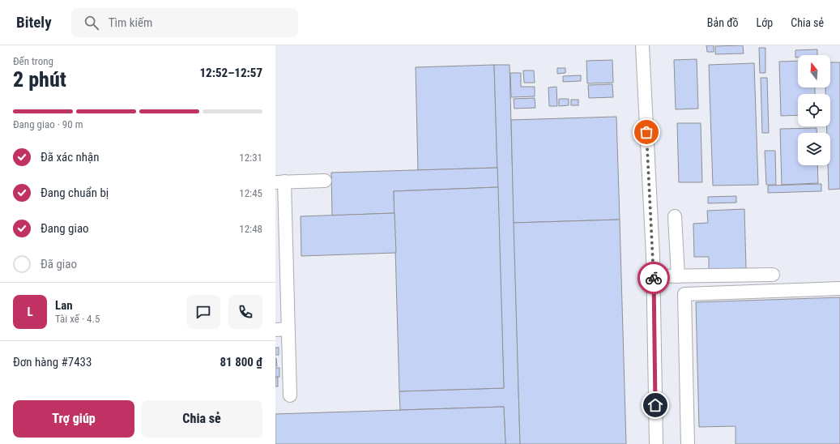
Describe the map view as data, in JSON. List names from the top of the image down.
{
  "north": "top",
  "page": {
    "header": "Bitely",
    "search": "Tìm kiếm",
    "nav": ["Bản đồ", "Lớp", "Chia sẻ"],
    "heading": ["2 phút", "Đến trong", "12:52–12:57"],
    "panel": [
      "Lan",
      "Tài xế · 4.5",
      "Đơn hàng #7433",
      "81 800 ₫"
    ],
    "bar": "Đang giao · 90 m",
    "list": [
      ["Đã xác nhận", "12:31"],
      ["Đang chuẩn bị", "12:45"],
      ["Đang giao", "12:48"],
      "Đã giao"
    ],
    "round": "L",
    "buttons": ["Trợ giúp", "Chia sẻ"]
  }
}
